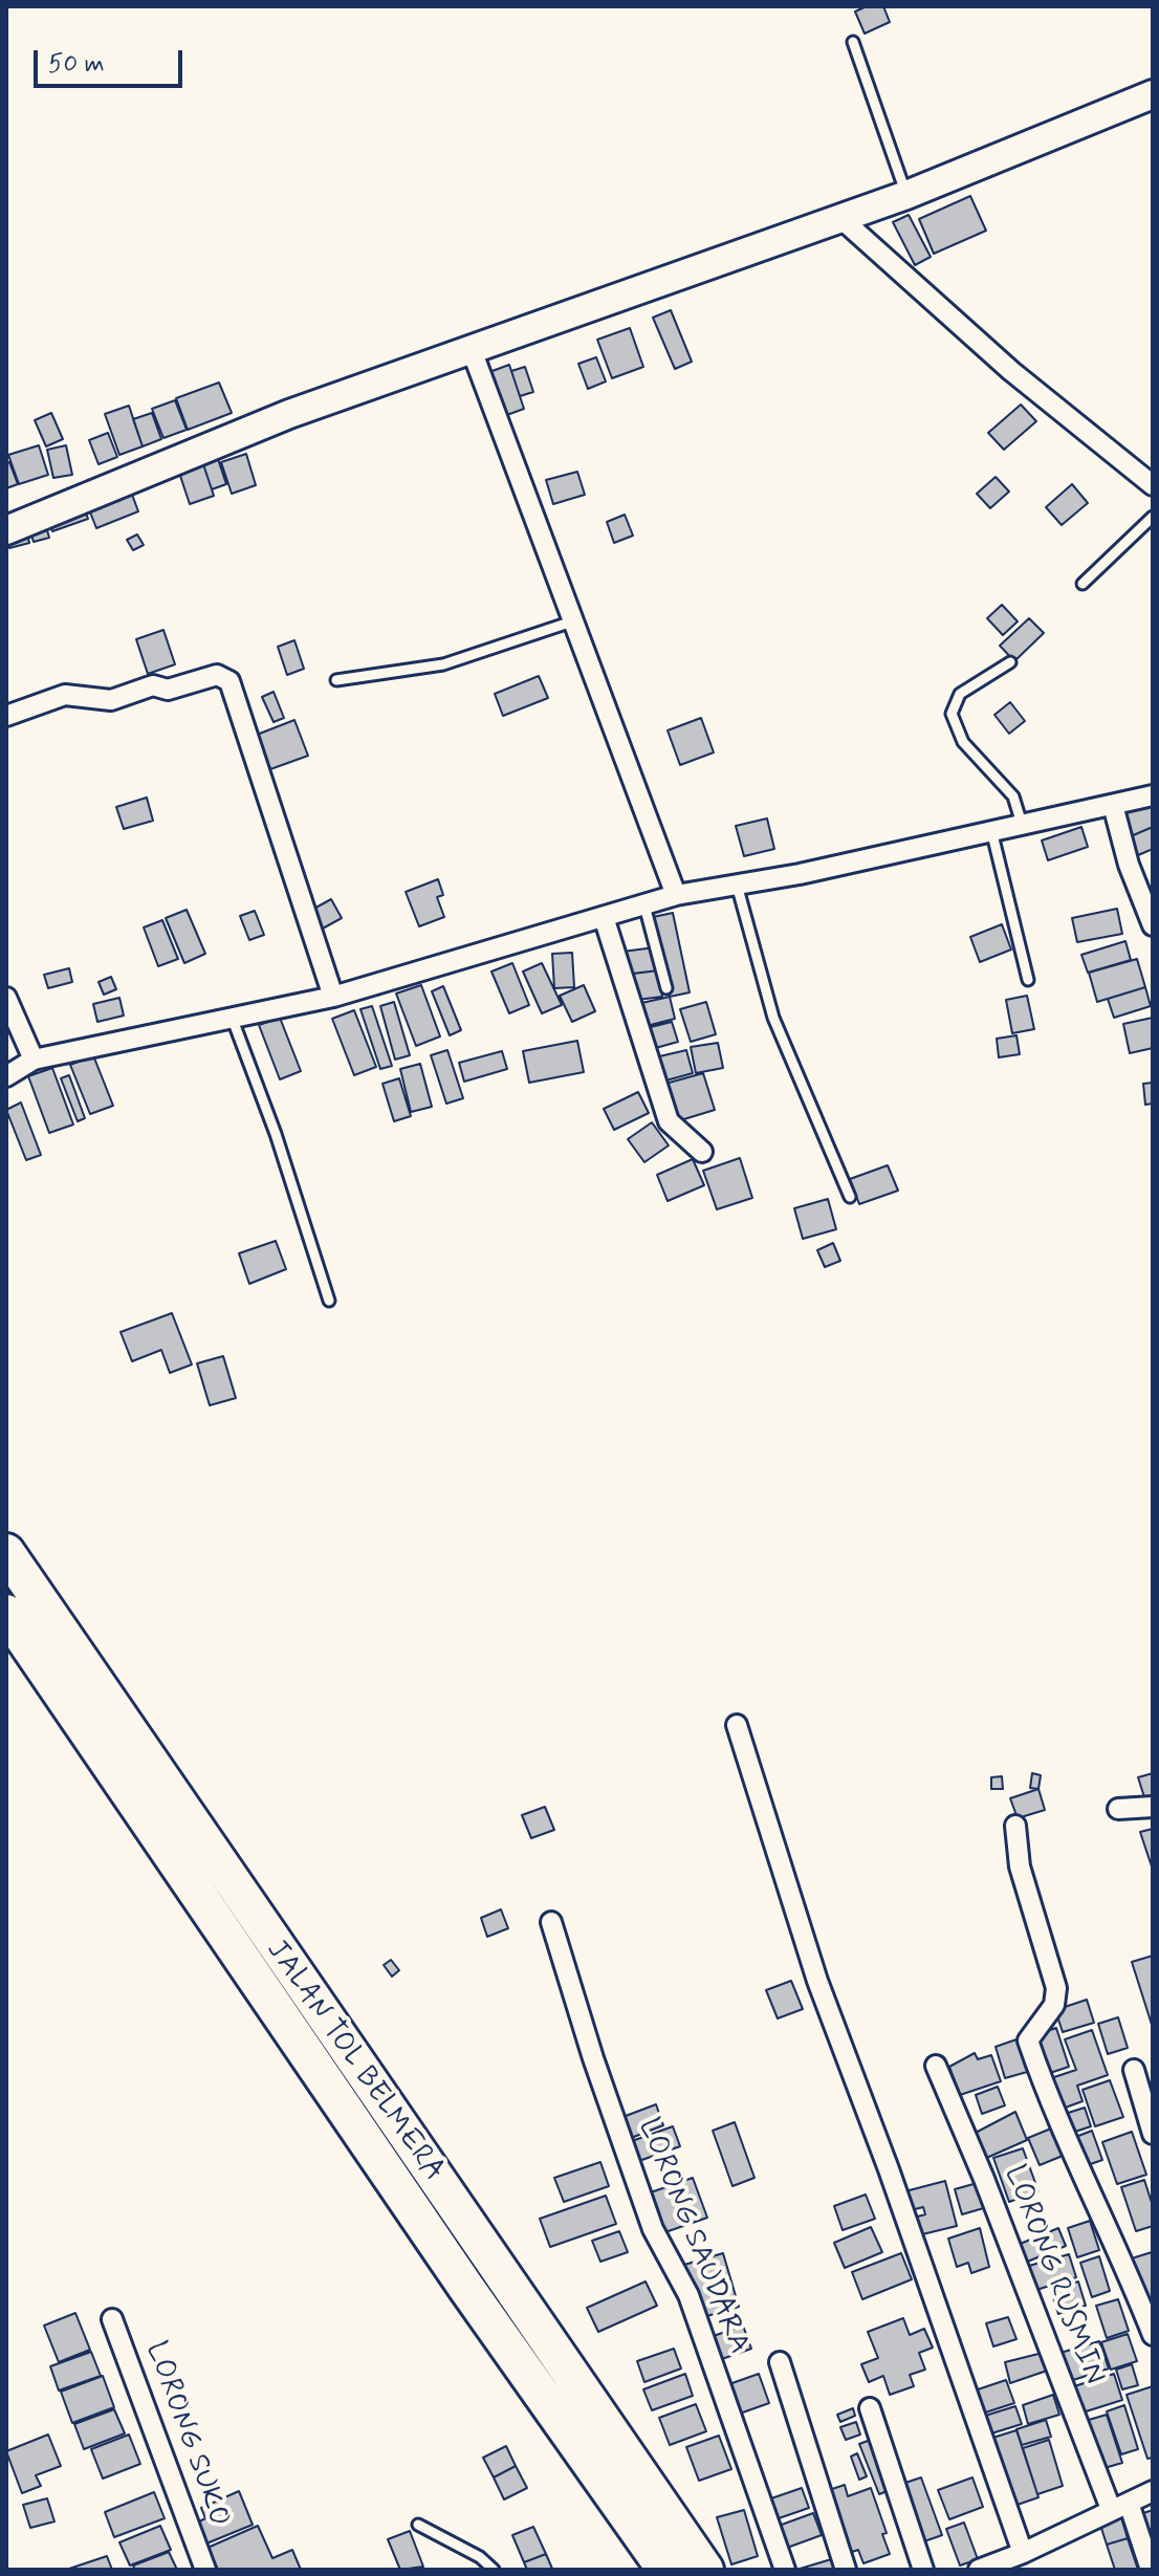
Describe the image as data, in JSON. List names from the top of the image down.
{
  "streets": {
    "highway": ["JALAN TOL BELMERA"],
    "street": ["LORONG SAUDARA", "LORONG RUSMIN", "LORONG SUKO"]
  },
  "scale_bar": "50 m"
}
